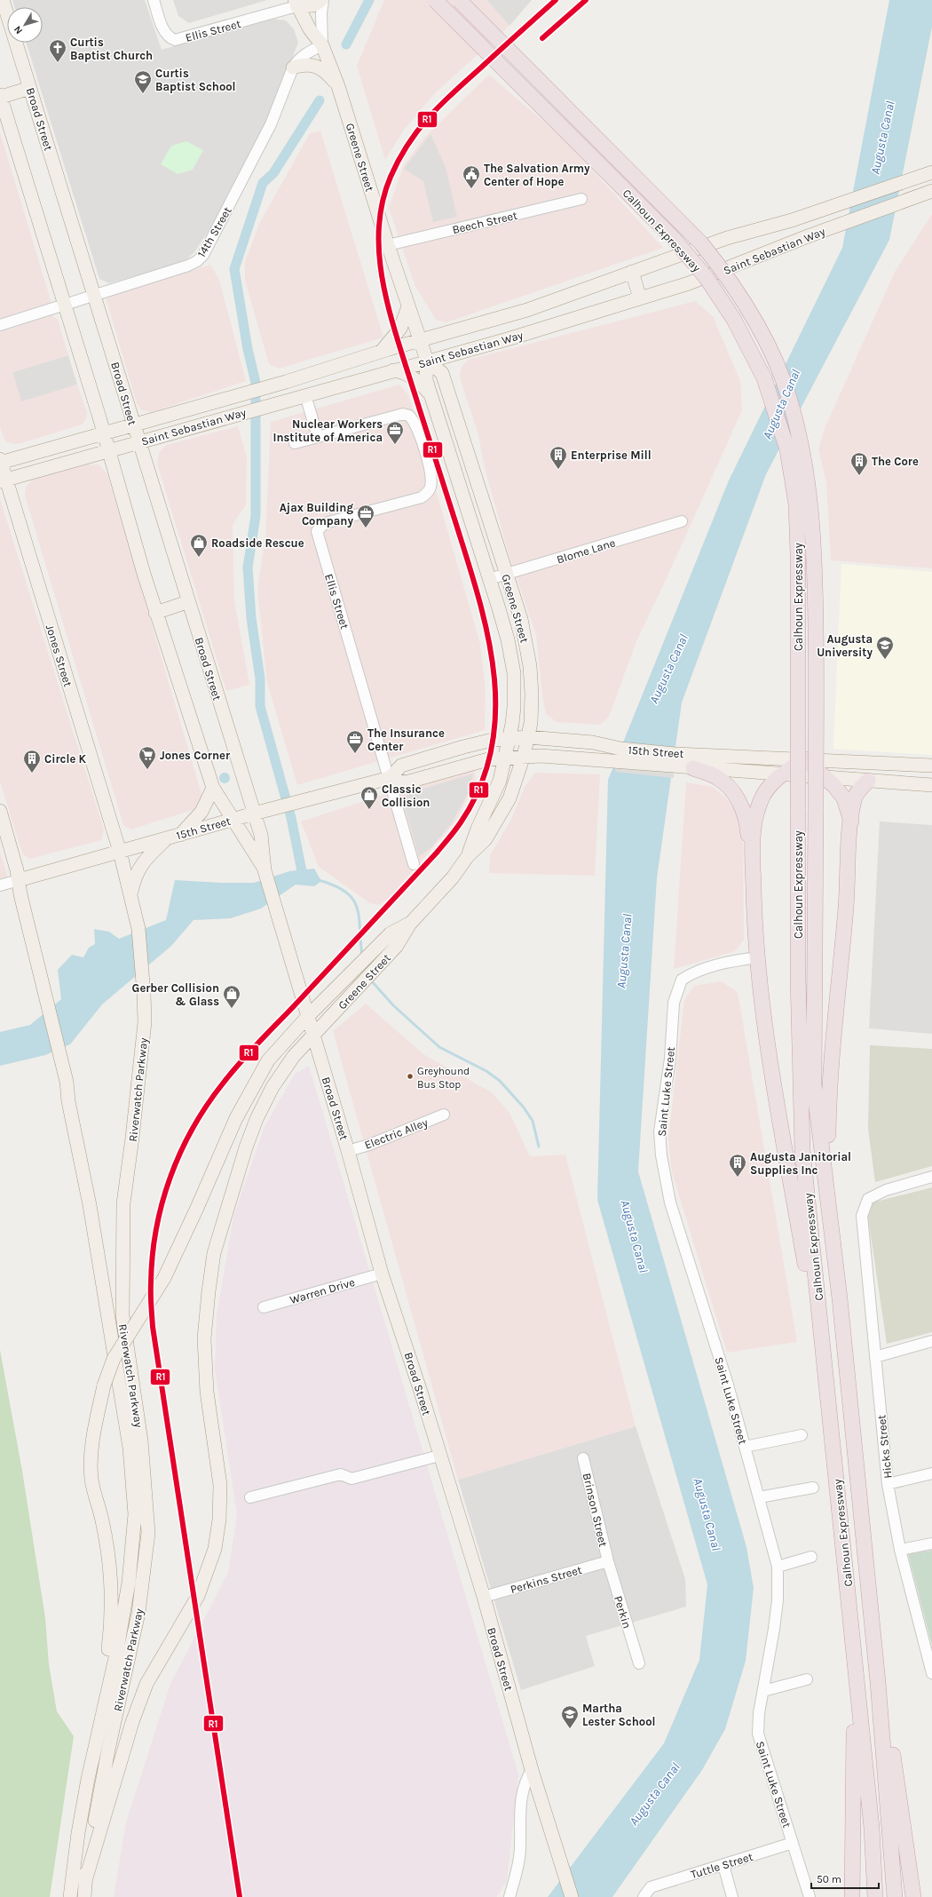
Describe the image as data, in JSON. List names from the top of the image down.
{
  "streets": {
    "highway": ["Calhoun Expressway"],
    "main road": [
      "Broad Street",
      "Greene Street",
      "Saint Sebastian Way",
      "Jones Street",
      "15th Street",
      "Riverwatch Parkway"
    ],
    "street": [
      "Ellis Street",
      "Beech Street",
      "14th Street",
      "Blome Lane",
      "Saint Luke Street",
      "Electric Alley",
      "Warren Drive",
      "Hicks Street",
      "Brinson Street",
      "Perkins Street",
      "Perkin",
      "Tuttle Street"
    ]
  },
  "crossings": [
    ["Ellis Street", "Greene Street"],
    ["Ellis Street", "15th Street"],
    ["Broad Street", "Greene Street"],
    ["Broad Street", "14th Street"],
    ["Broad Street", "Saint Sebastian Way"],
    ["Broad Street", "15th Street"],
    ["Broad Street", "Electric Alley"],
    ["Broad Street", "Warren Drive"],
    ["Broad Street", "Perkins Street"],
    ["Greene Street", "Beech Street"],
    ["Greene Street", "14th Street"],
    ["Greene Street", "Saint Sebastian Way"],
    ["Greene Street", "Blome Lane"],
    ["Greene Street", "15th Street"],
    ["Greene Street", "Riverwatch Parkway"],
    ["Saint Sebastian Way", "Jones Street"],
    ["Jones Street", "15th Street"],
    ["Jones Street", "Riverwatch Parkway"],
    ["15th Street", "Riverwatch Parkway"],
    ["Saint Luke Street", "Tuttle Street"],
    ["Brinson Street", "Perkins Street"],
    ["Brinson Street", "Perkin"],
    ["Perkins Street", "Perkin"]
  ],
  "water": ["Augusta Canal"],
  "places": {
    "church": ["Curtis Baptist Church"],
    "school or university": ["Curtis Baptist School", "Augusta University", "Martha Lester School"],
    "public building": ["The Salvation Army Center of Hope"],
    "office": ["Nuclear Workers Institute of America", "Ajax Building Company", "The Insurance Center"],
    "building": [
      "Enterprise Mill",
      "The Core",
      "Circle K",
      "Augusta Janitorial Supplies Inc"
    ],
    "shop": ["Roadside Rescue", "Classic Collision", "Gerber Collision & Glass"],
    "supermarket": ["Jones Corner"],
    "other": ["Greyhound Bus Stop"]
  },
  "lines": ["transit line R1"],
  "scale_bar": "50 m",
  "north": "bottom left"
}
